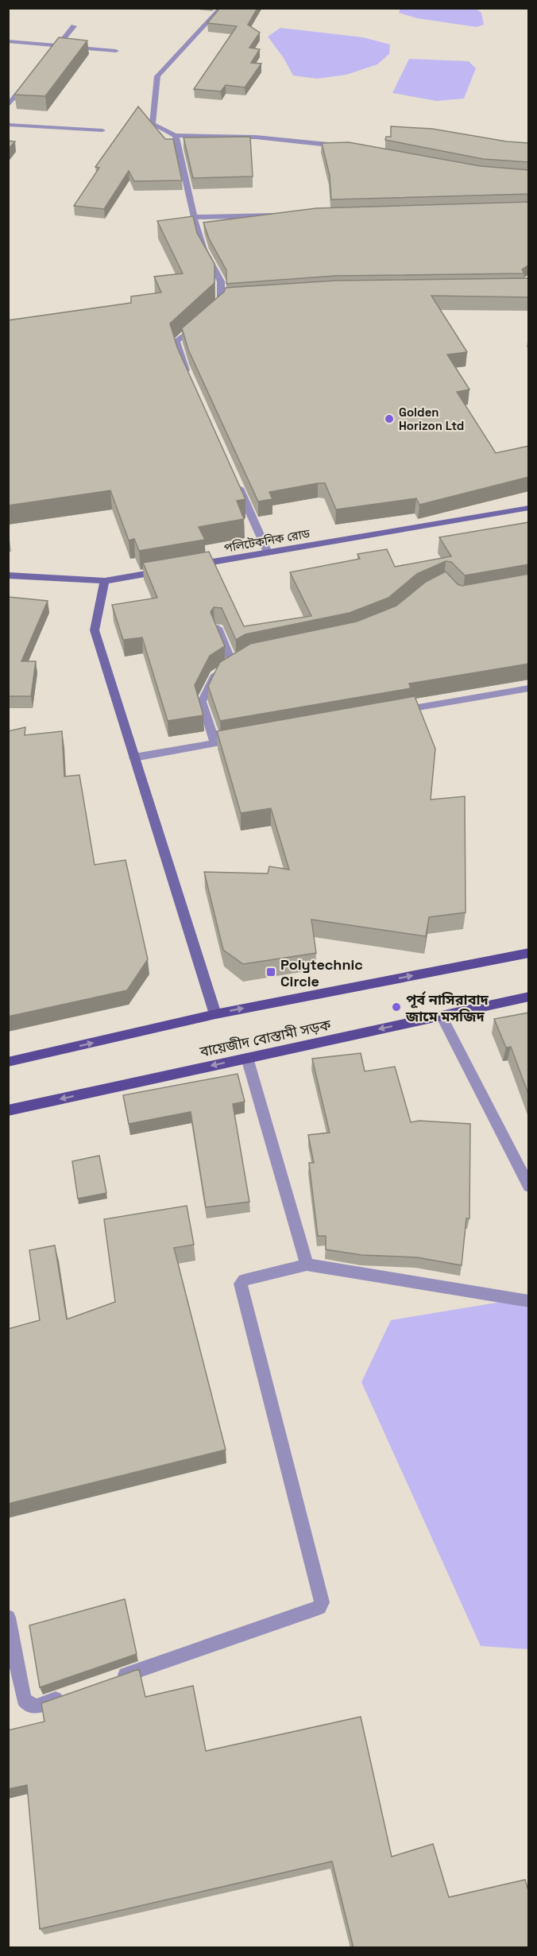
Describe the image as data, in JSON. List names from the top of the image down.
{
  "streets": {
    "main road": ["বায়েজীদ বোস্তামী সড়ক"],
    "street": ["পলিটেকনিক রোড"]
  },
  "places": {
    "other": ["Golden Horizon Ltd", "পূর্ব নাসিরাবাদ জামে মসজিদ"],
    "transit": ["Polytechnic Circle"]
  }
}
